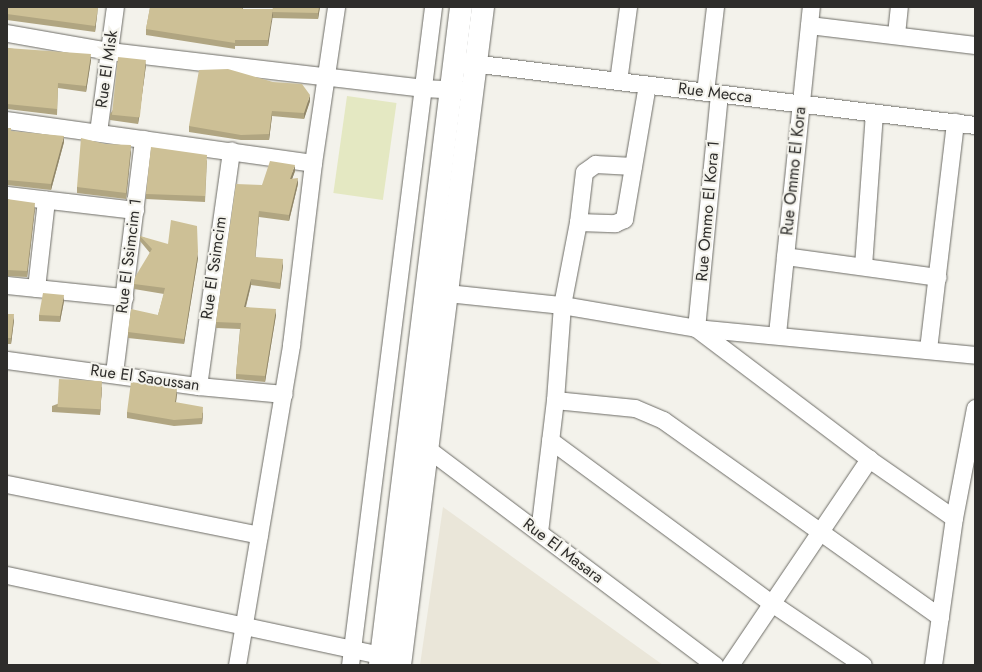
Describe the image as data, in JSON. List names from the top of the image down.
{
  "streets": {
    "street": [
      "Rue El Misk",
      "Rue Mecca",
      "Rue Ommo El Kora",
      "Rue Ommo El Kora 1",
      "Rue El Ssimcim 1",
      "Rue El Ssimcim",
      "Rue El Saoussan",
      "Rue El Masara"
    ]
  },
  "crossings": [
    ["Rue Mecca", "Rue Ommo El Kora"],
    ["Rue Mecca", "Rue Ommo El Kora 1"],
    ["Rue El Ssimcim 1", "Rue El Saoussan"],
    ["Rue El Ssimcim", "Rue El Saoussan"]
  ]
}
